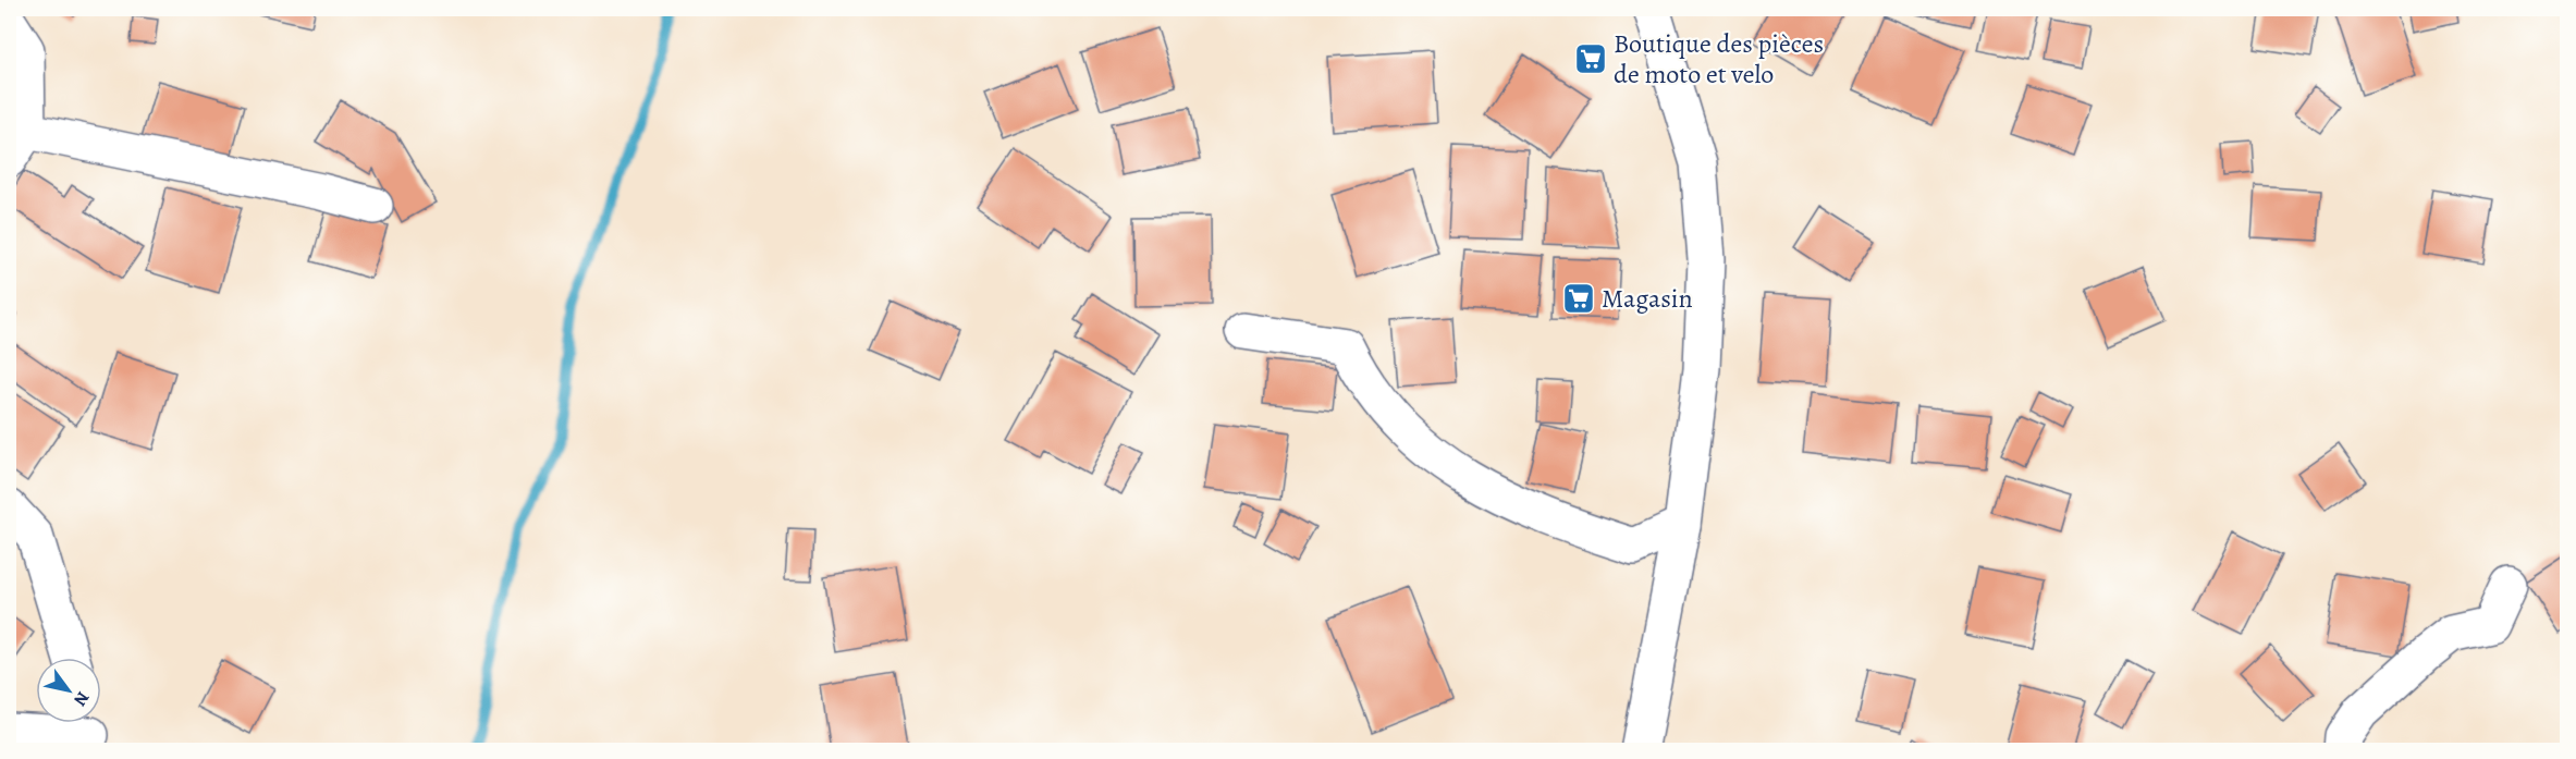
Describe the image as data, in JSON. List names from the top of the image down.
{
  "places": {
    "supermarket": ["Boutique des pièces de moto et velo", "Magasin"]
  },
  "north": "bottom right"
}
